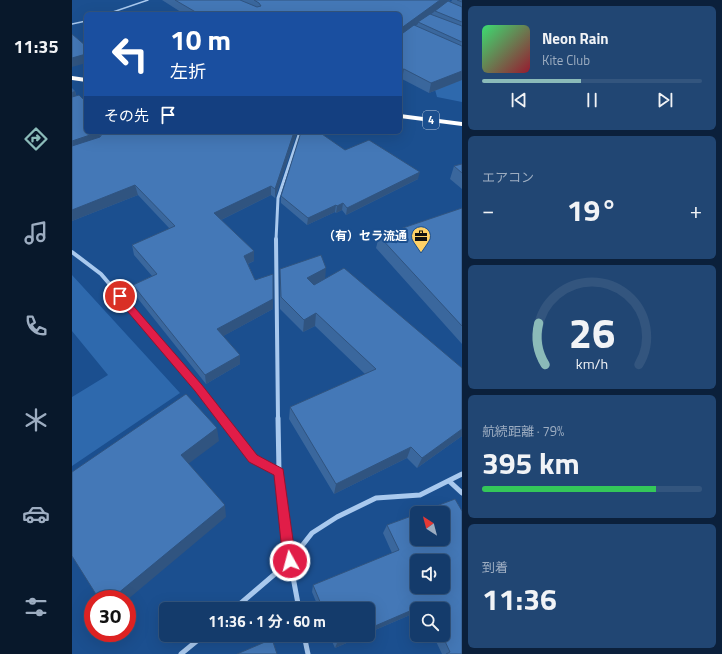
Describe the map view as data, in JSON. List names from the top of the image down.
{
  "streets": {
    "highway": ["4"]
  },
  "places": {
    "office": ["（有）セラ流通"]
  },
  "north": "top left",
  "page": {
    "tabs": "11:35",
    "turn": ["10 m", "左折"],
    "song": ["Neon Rain", "Kite Club"],
    "then": "その先",
    "tile": [
      "エアコン",
      ["航続距離 · 79%", "395 km"],
      ["到着", "11:36"]
    ],
    "heat": ["−", "19°", "+"],
    "limit": "30",
    "trip": "11:36 · 1 分 · 60 m",
    "gauge": ["26", "km/h"]
  }
}
